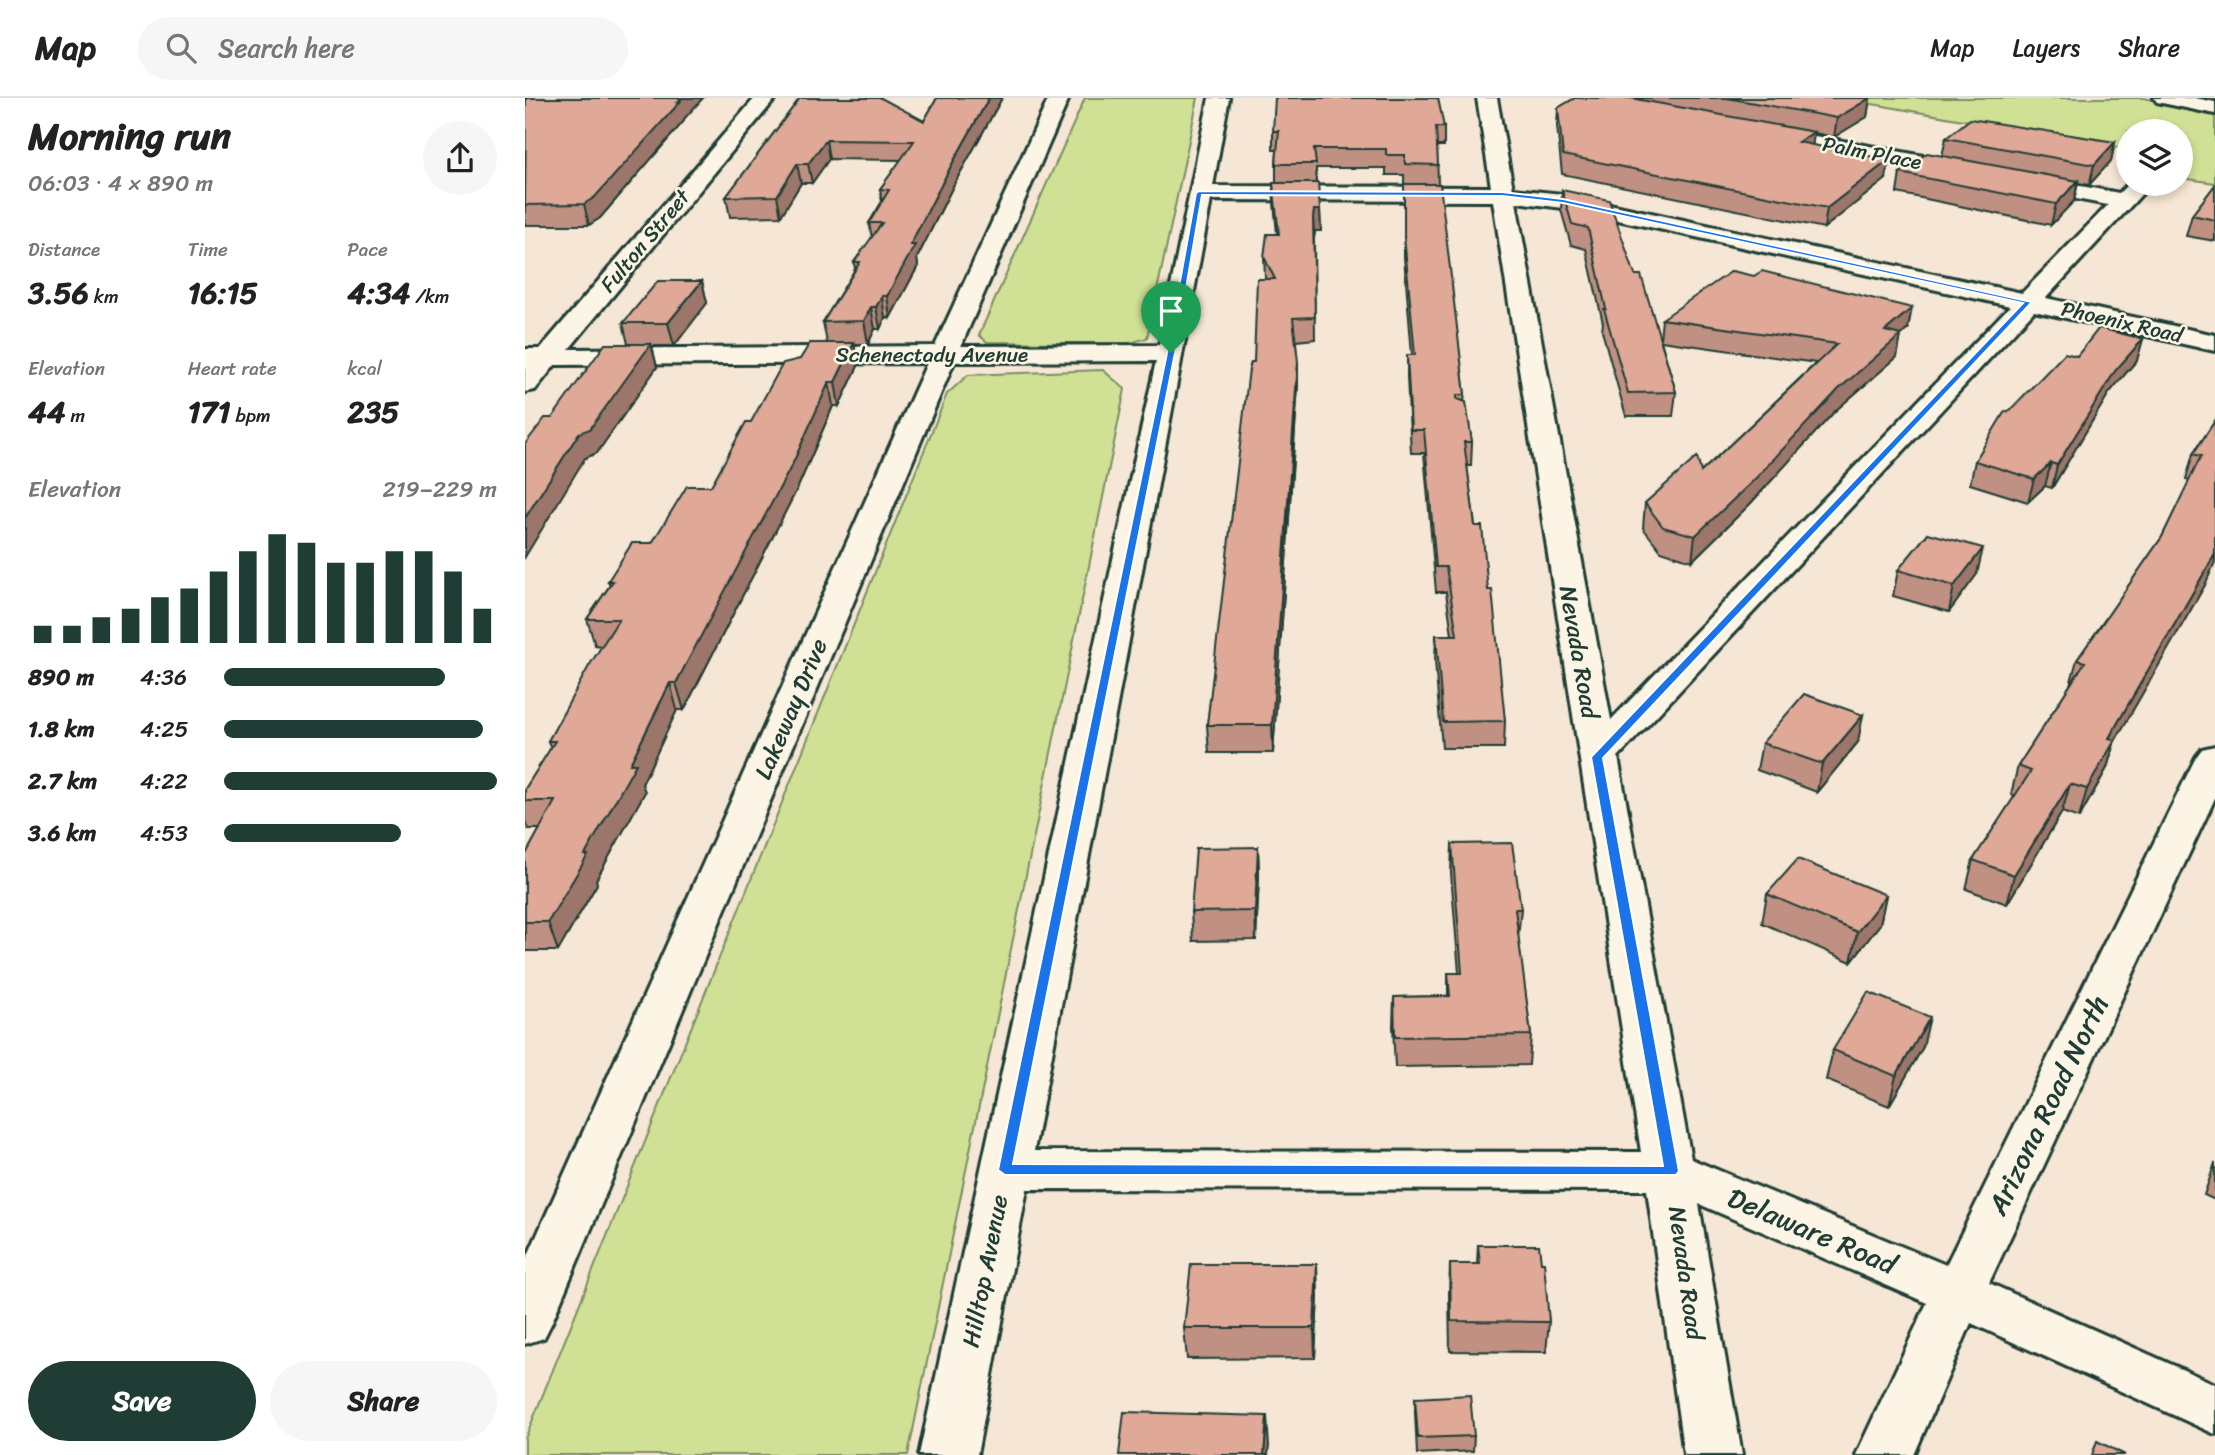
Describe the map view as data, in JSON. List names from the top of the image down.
{
  "streets": {
    "main road": [
      "Palm Place",
      "Fulton Street",
      "Phoenix Road",
      "Schenectady Avenue",
      "Nevada Road",
      "Lakeway Drive",
      "Arizona Road North",
      "Delaware Road",
      "Hilltop Avenue"
    ]
  },
  "crossings": [
    ["Fulton Street", "Schenectady Avenue"],
    ["Phoenix Road", "Nevada Road"],
    ["Phoenix Road", "Hilltop Avenue"],
    ["Schenectady Avenue", "Lakeway Drive"],
    ["Schenectady Avenue", "Hilltop Avenue"],
    ["Nevada Road", "Delaware Road"],
    ["Arizona Road North", "Delaware Road"],
    ["Delaware Road", "Hilltop Avenue"]
  ],
  "page": {
    "header": "Map",
    "search": "Search here",
    "nav": ["Map", "Layers", "Share"],
    "heading": ["Morning run", "06:03 · 4 × 890 m"],
    "stats": [
      ["Distance", "3.56 km"],
      ["Time", "16:15"],
      ["Pace", "4:34 /km"],
      ["Elevation", "44 m"],
      ["Heart rate", "171 bpm"],
      ["kcal", "235"]
    ],
    "chart": ["Elevation", "219–229 m"],
    "list": [
      {
        "name": "890 m",
        "note": "4:36"
      },
      {
        "name": "1.8 km",
        "note": "4:25"
      },
      {
        "name": "2.7 km",
        "note": "4:22"
      },
      {
        "name": "3.6 km",
        "note": "4:53"
      }
    ],
    "buttons": ["Save", "Share"]
  }
}
